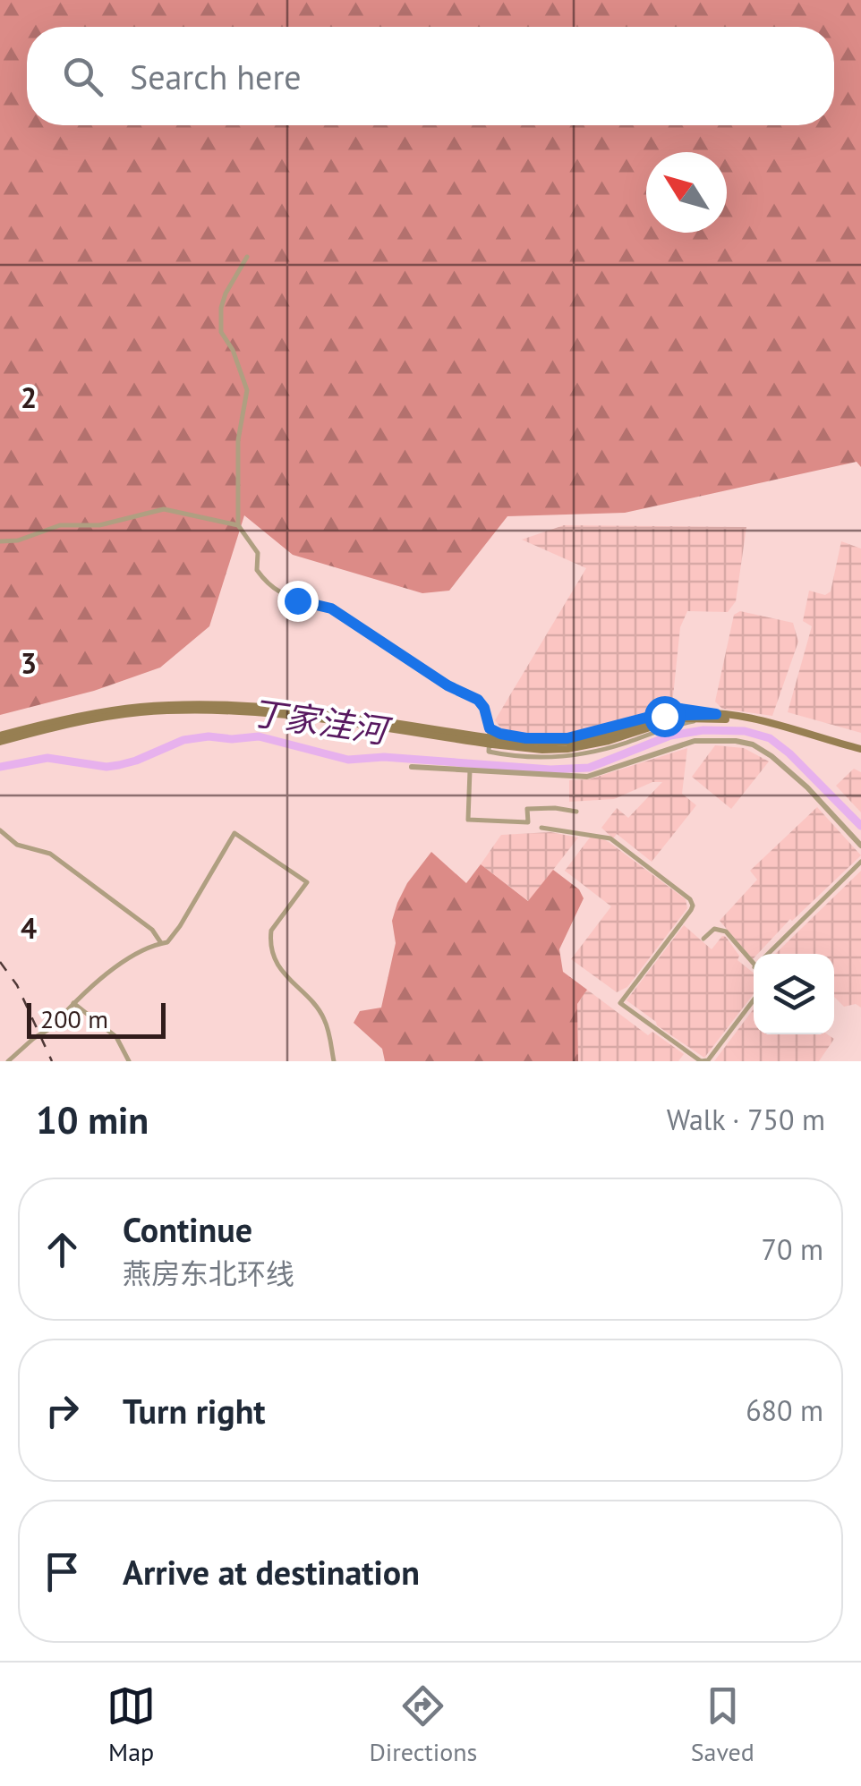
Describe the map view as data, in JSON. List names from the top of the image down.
{
  "water": ["丁家洼河"],
  "scale_bar": "200 m",
  "north": "top left",
  "page": {
    "search": "Search here",
    "scale": "200 m",
    "heading": ["10 min", "Walk · 750 m"],
    "list": [
      ["Continue", "燕房东北环线", "70 m"],
      ["Turn right", "680 m"],
      "Arrive at destination"
    ],
    "nav": ["Map", "Directions", "Saved"]
  },
  "grid": {
    "rows": ["2", "3", "4"]
  }
}
